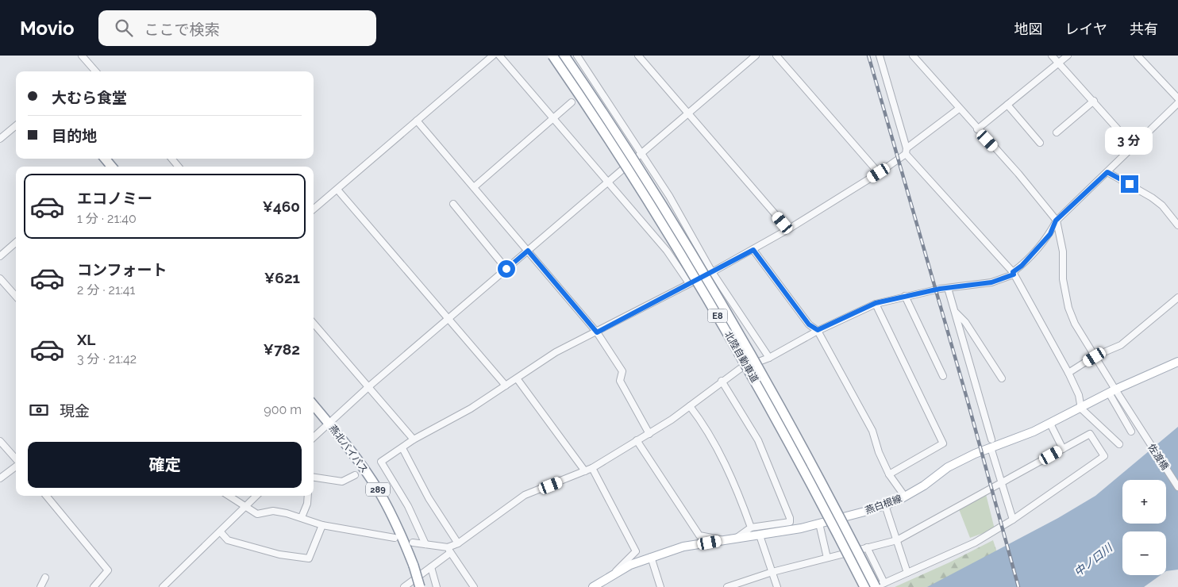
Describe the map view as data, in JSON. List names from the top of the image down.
{
  "streets": {
    "highway": [
      "E8",
      "北陸自動車道",
      "燕北バイパス",
      "289"
    ],
    "main road": ["燕白根線"],
    "street": ["佐渡橋"]
  },
  "crossings": [
    ["佐渡橋", "燕白根線"]
  ],
  "water": ["中ノ口川"],
  "page": {
    "header": "Movio",
    "search": "ここで検索",
    "nav": ["地図", "レイヤ", "共有"],
    "banner": ["大むら食堂", "目的地"],
    "bubble": "3 分",
    "list": [
      {
        "name": "エコノミー",
        "note": "1 分 · 21:40",
        "value": "¥460"
      },
      {
        "name": "コンフォート",
        "note": "2 分 · 21:41",
        "value": "¥621"
      },
      {
        "name": "XL",
        "note": "3 分 · 21:42",
        "value": "¥782"
      }
    ],
    "pay": ["現金", "900 m"],
    "buttons": "確定",
    "map_buttons": ["+", "−"]
  }
}
